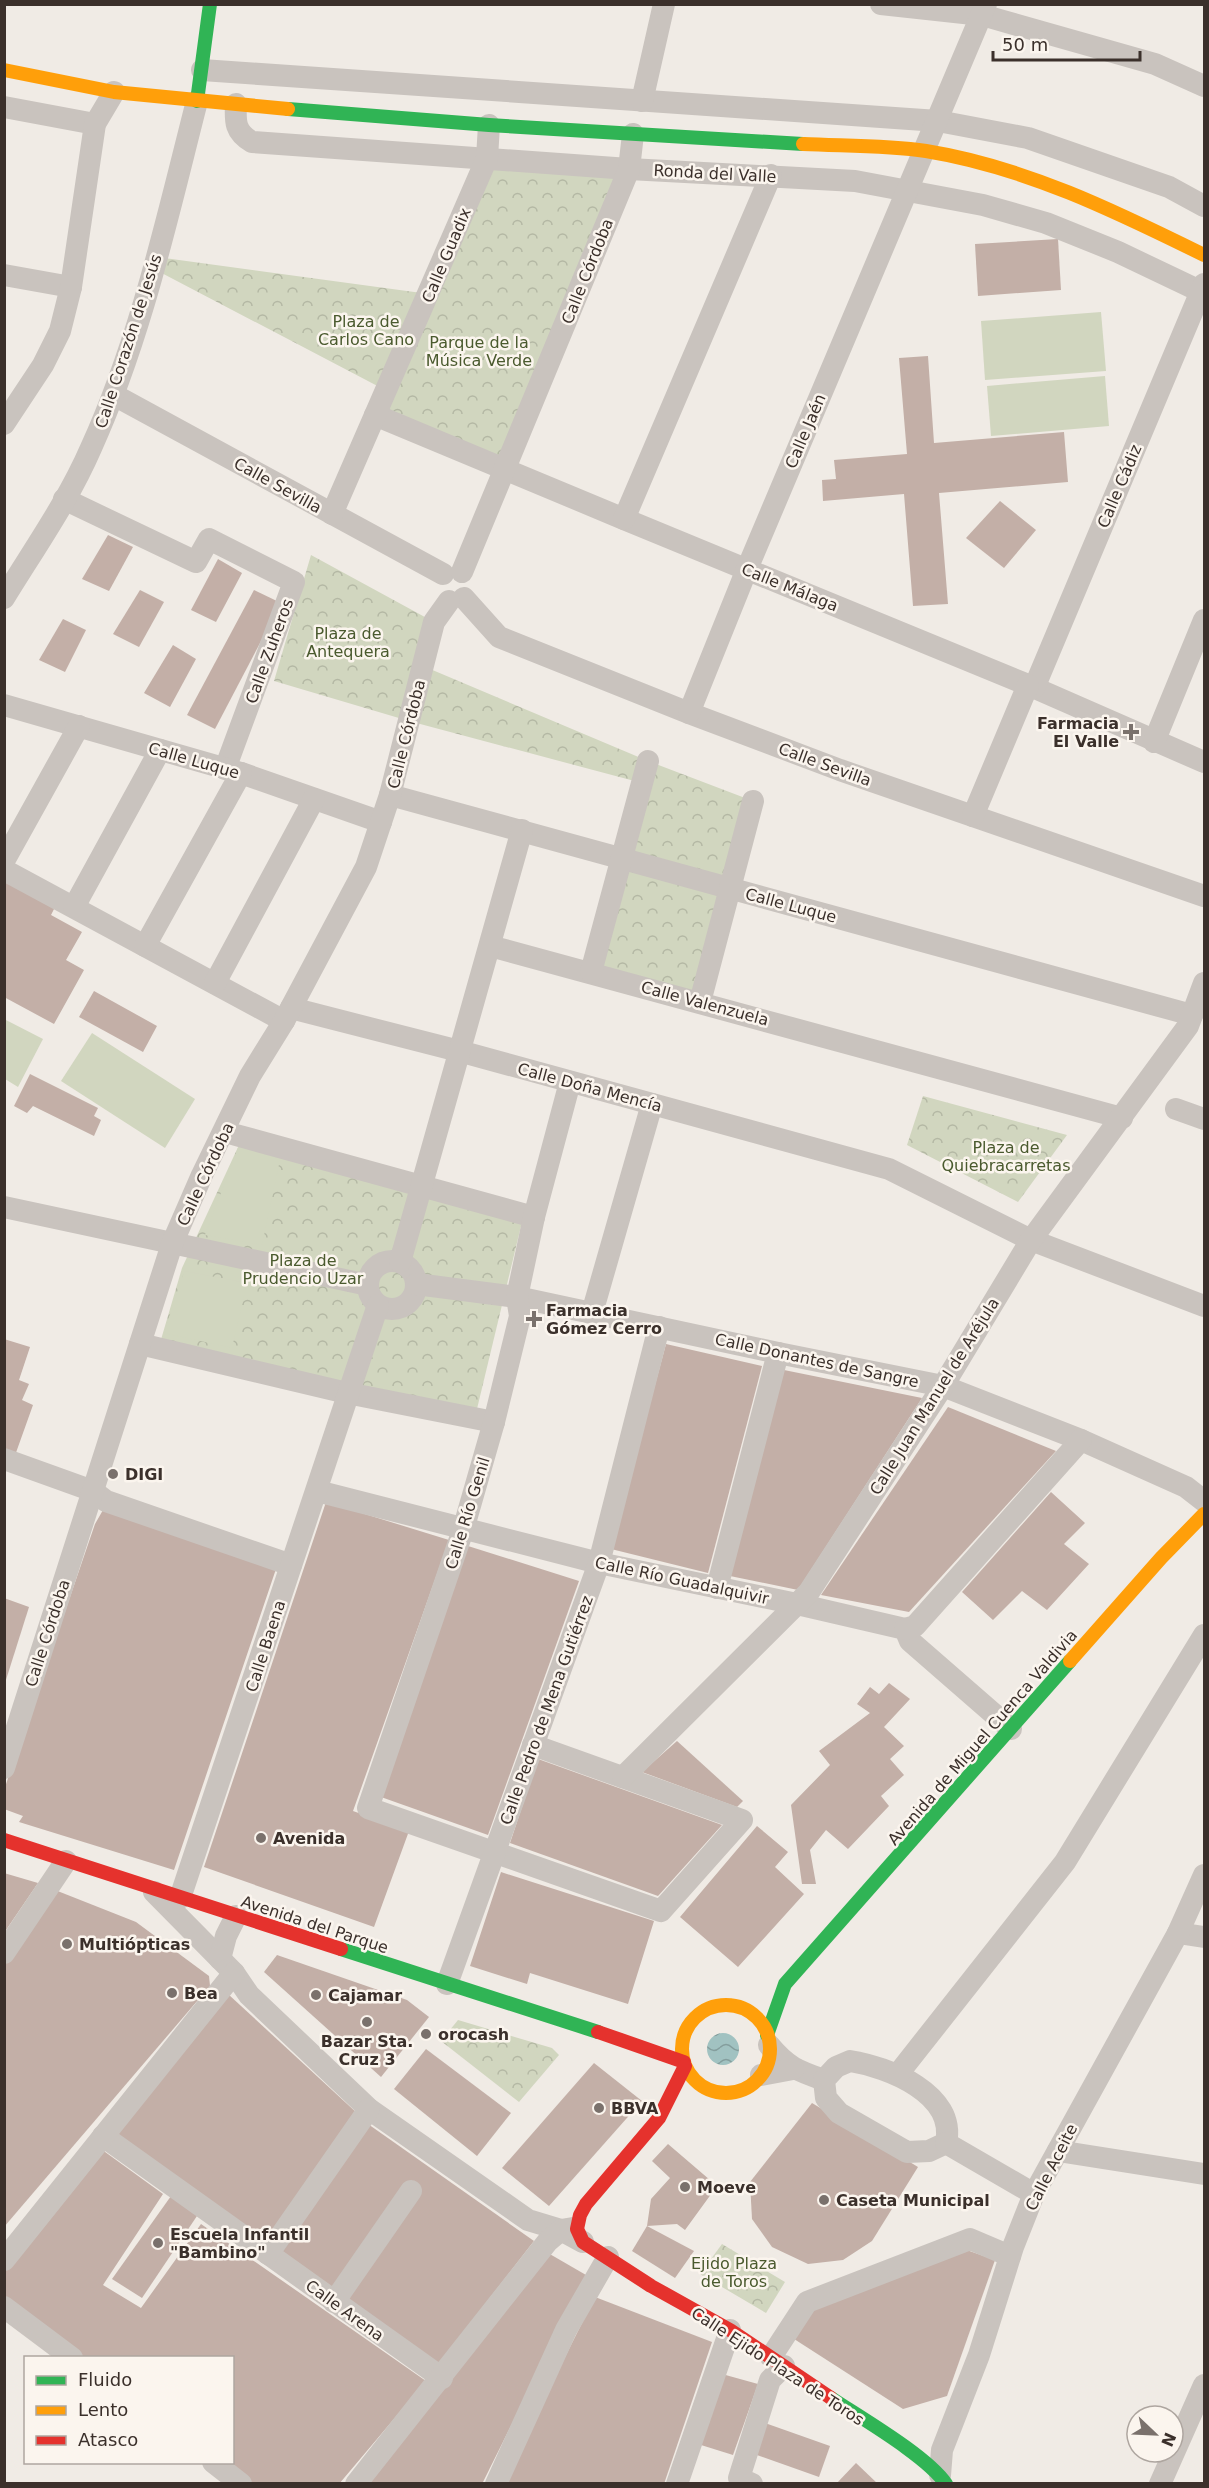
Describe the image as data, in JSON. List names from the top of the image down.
{
  "streets": {
    "street": [
      "Ronda del Valle",
      "Calle Guadix",
      "Calle Córdoba",
      "Calle Corazón de Jesús",
      "Calle Jaén",
      "Calle Sevilla",
      "Calle Cádiz",
      "Calle Málaga",
      "Calle Zuheros",
      "Calle Luque",
      "Calle Valenzuela",
      "Calle Doña Mencía",
      "Calle Donantes de Sangre",
      "Calle Juan Manuel de Aréjula",
      "Calle Río Genil",
      "Calle Río Guadalquivir",
      "Calle Baena",
      "Calle Pedro de Mena Gutiérrez",
      "Avenida de Miguel Cuenca Valdivia",
      "Avenida del Parque",
      "Calle Aceite",
      "Calle Arena",
      "Calle Ejido Plaza de Toros"
    ]
  },
  "crossings": [
    ["Ronda del Valle", "Calle Guadix"],
    ["Ronda del Valle", "Calle Córdoba"],
    ["Ronda del Valle", "Calle Jaén"],
    ["Ronda del Valle", "Calle Cádiz"],
    ["Calle Guadix", "Calle Sevilla"],
    ["Calle Guadix", "Calle Málaga"],
    ["Calle Córdoba", "Calle Sevilla"],
    ["Calle Córdoba", "Calle Málaga"],
    ["Calle Córdoba", "Calle Luque"],
    ["Calle Córdoba", "Calle Doña Mencía"],
    ["Calle Corazón de Jesús", "Calle Sevilla"],
    ["Calle Corazón de Jesús", "Calle Zuheros"],
    ["Calle Jaén", "Calle Sevilla"],
    ["Calle Jaén", "Calle Málaga"],
    ["Calle Sevilla", "Calle Cádiz"],
    ["Calle Cádiz", "Calle Málaga"],
    ["Calle Zuheros", "Calle Luque"],
    ["Calle Luque", "Calle Juan Manuel de Aréjula"],
    ["Calle Valenzuela", "Calle Juan Manuel de Aréjula"],
    ["Calle Doña Mencía", "Calle Juan Manuel de Aréjula"],
    ["Calle Doña Mencía", "Calle Río Genil"],
    ["Calle Donantes de Sangre", "Calle Juan Manuel de Aréjula"],
    ["Calle Donantes de Sangre", "Calle Río Genil"],
    ["Calle Donantes de Sangre", "Calle Baena"],
    ["Calle Donantes de Sangre", "Calle Pedro de Mena Gutiérrez"],
    ["Calle Juan Manuel de Aréjula", "Calle Río Guadalquivir"],
    ["Calle Río Genil", "Calle Río Guadalquivir"],
    ["Calle Río Genil", "Calle Pedro de Mena Gutiérrez"],
    ["Calle Río Guadalquivir", "Calle Baena"],
    ["Calle Río Guadalquivir", "Calle Pedro de Mena Gutiérrez"],
    ["Calle Baena", "Avenida del Parque"],
    ["Calle Pedro de Mena Gutiérrez", "Avenida del Parque"],
    ["Avenida de Miguel Cuenca Valdivia", "Avenida del Parque"],
    ["Avenida del Parque", "Calle Ejido Plaza de Toros"],
    ["Calle Aceite", "Calle Ejido Plaza de Toros"]
  ],
  "parks": [
    "Plaza de Carlos Cano",
    "Parque de la Música Verde",
    "Plaza de Antequera",
    "Plaza de Quiebracarretas",
    "Plaza de Prudencio Uzar",
    "Ejido Plaza de Toros"
  ],
  "places": {
    "health": ["Farmacia El Valle", "Farmacia Gómez Cerro"],
    "other": [
      "DIGI",
      "Avenida",
      "Multiópticas",
      "Bea",
      "Cajamar",
      "Bazar Sta. Cruz 3",
      "orocash",
      "BBVA",
      "Moeve",
      "Caseta Municipal",
      "Escuela Infantil \"Bambino\""
    ]
  },
  "legend": ["Fluido", "Lento", "Atasco"],
  "scale_bar": "50 m",
  "north": "bottom right"
}
